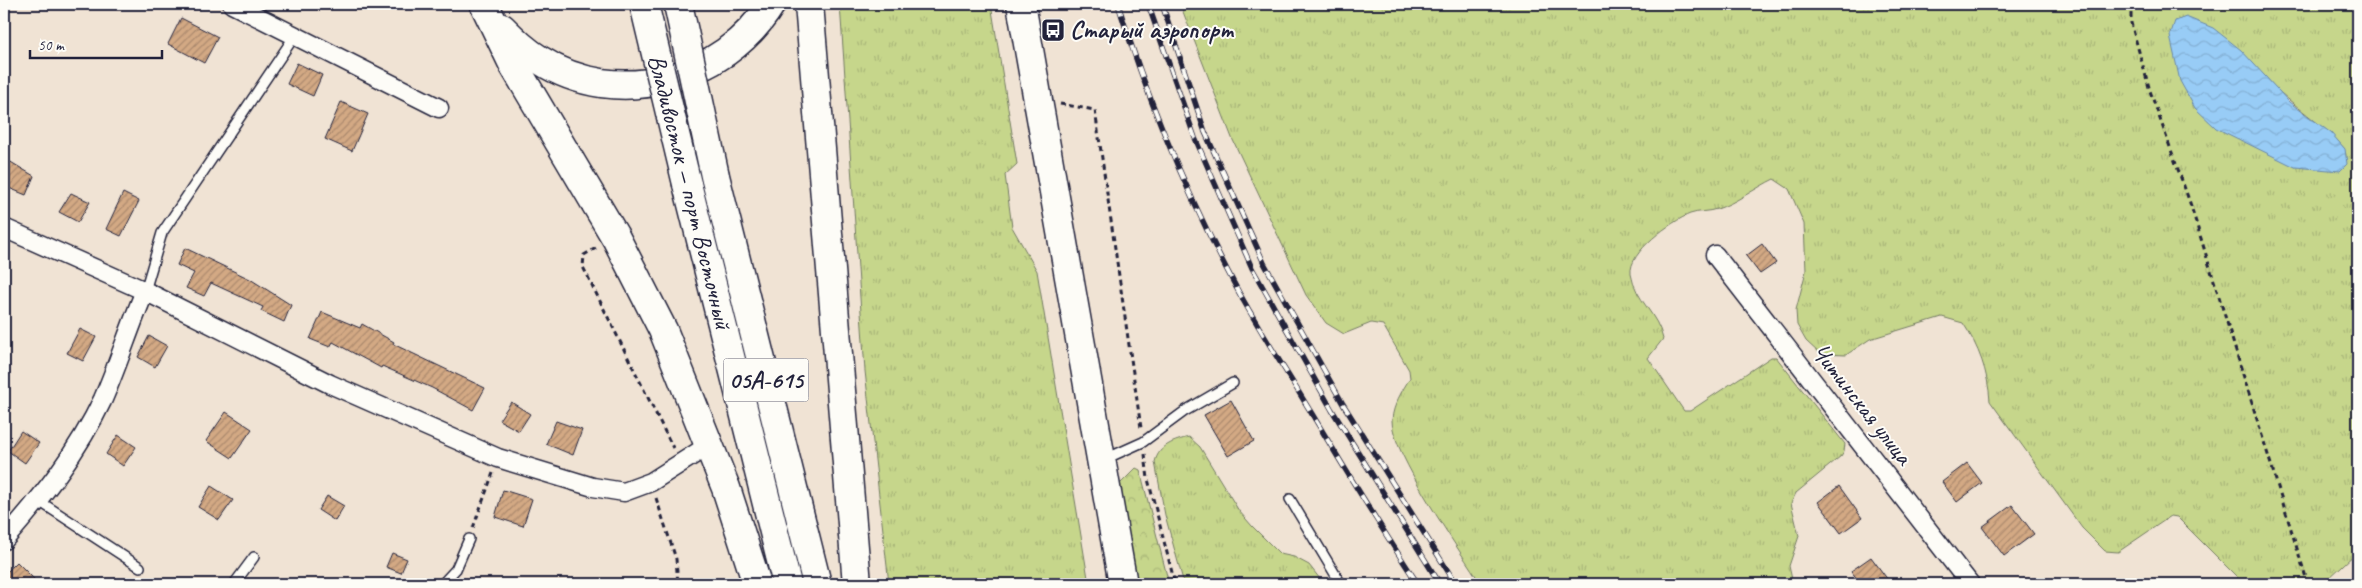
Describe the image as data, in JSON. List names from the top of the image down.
{
  "streets": {
    "main road": ["Владивосток — порт Восточный", "05А-615"],
    "street": ["Читинская улица"]
  },
  "places": {
    "bus stop": ["Старый аэропорт"]
  },
  "scale_bar": "50 m"
}
